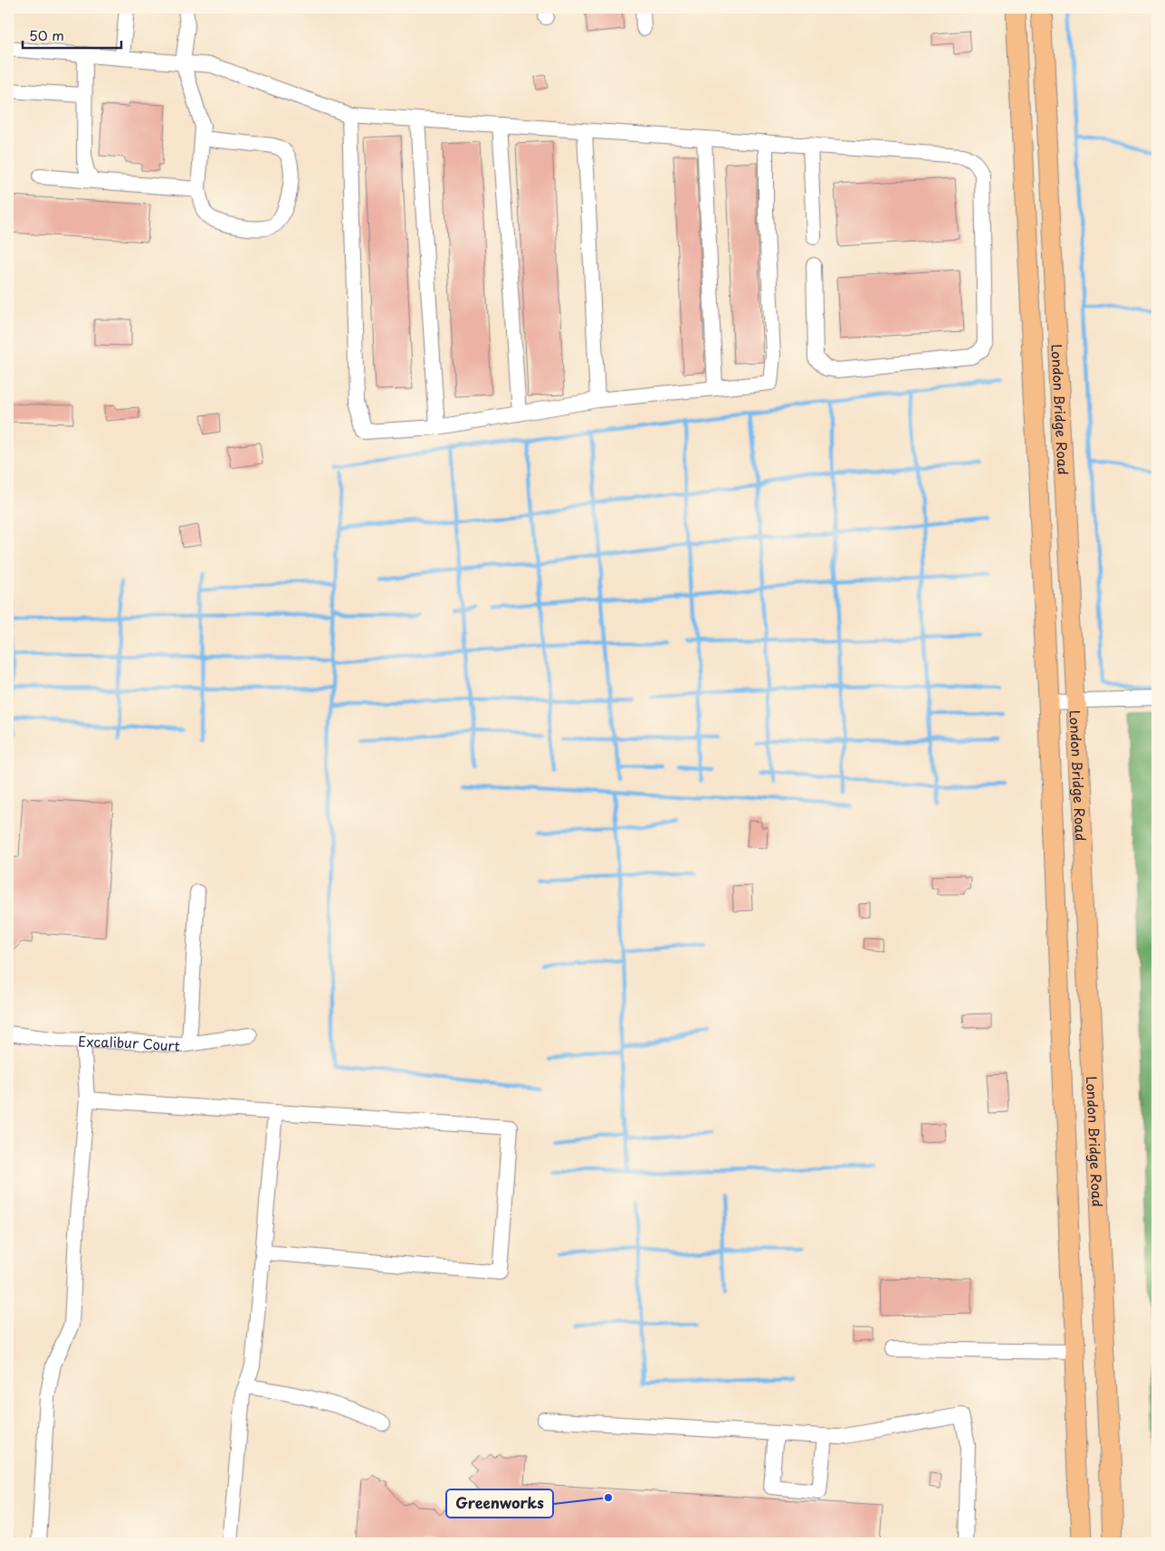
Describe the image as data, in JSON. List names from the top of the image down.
{
  "streets": {
    "main road": ["London Bridge Road"],
    "street": ["Excalibur Court"]
  },
  "places": ["Greenworks"],
  "scale_bar": "50 m"
}
